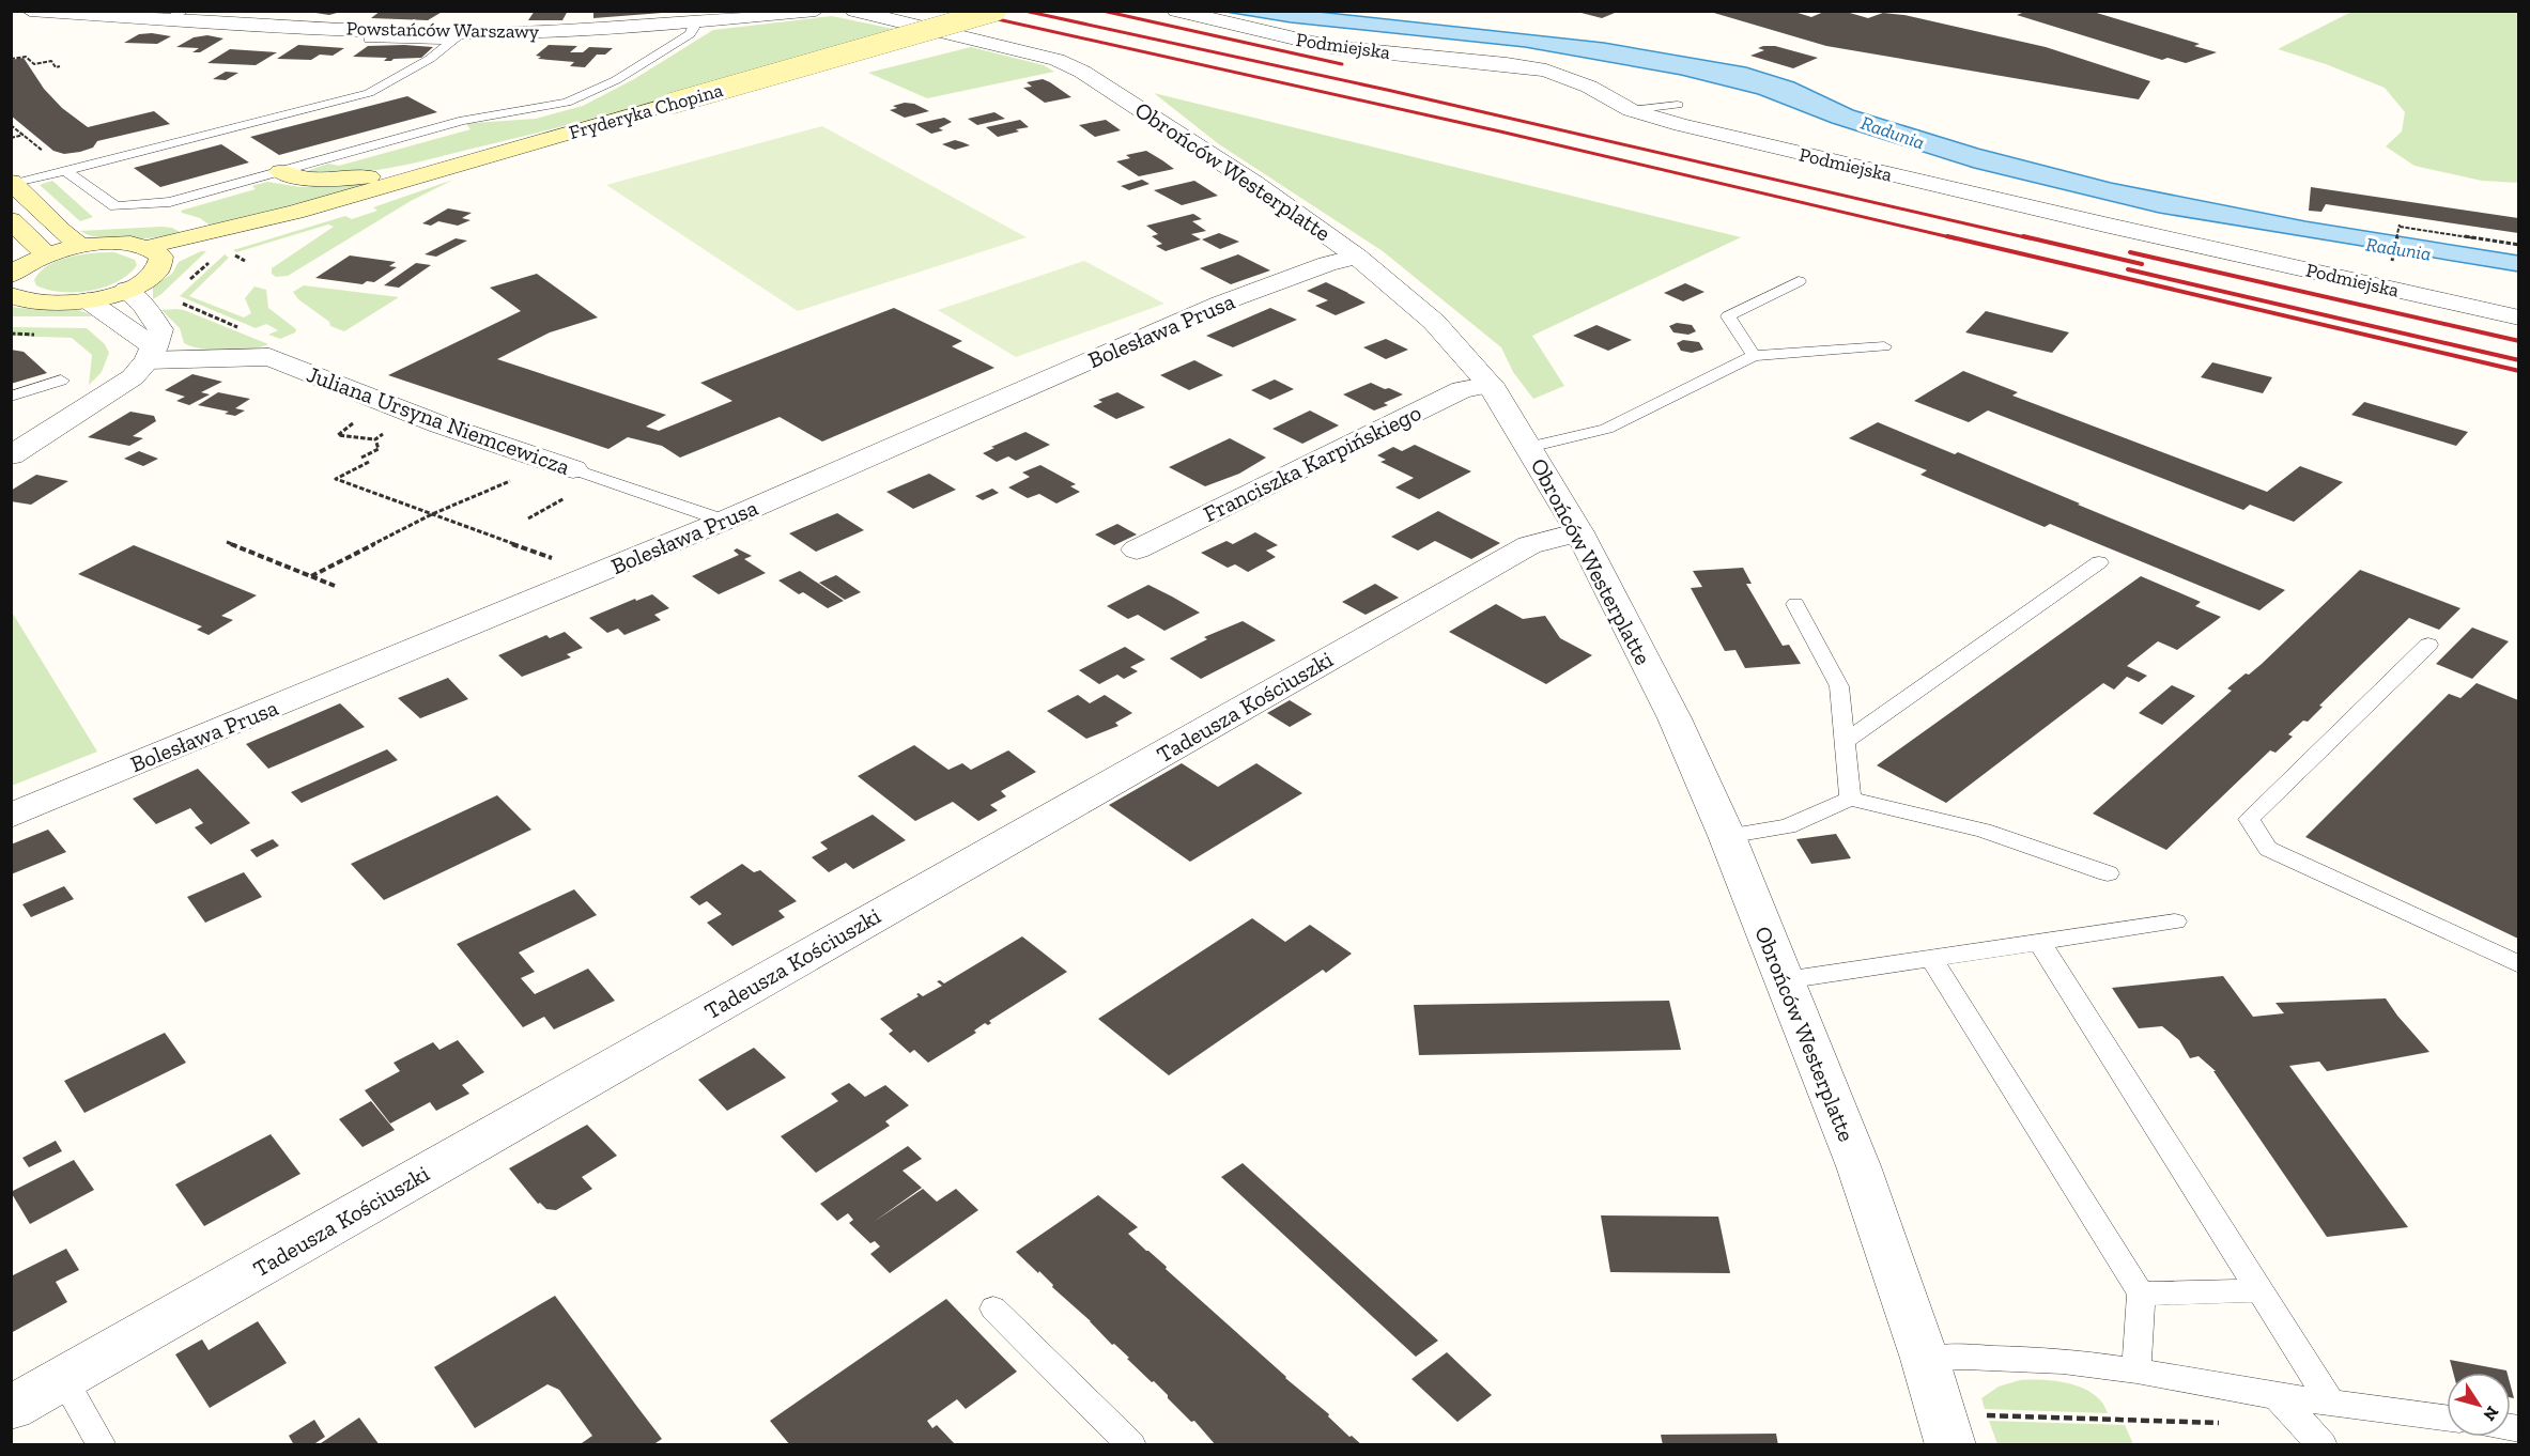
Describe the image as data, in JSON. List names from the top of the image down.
{
  "streets": {
    "main road": ["Fryderyka Chopina"],
    "street": [
      "Powstańców Warszawy",
      "Podmiejska",
      "Obrońców Westerplatte",
      "Bolesława Prusa",
      "Juliana Ursyna Niemcewicza",
      "Franciszka Karpińskiego",
      "Tadeusza Kościuszki"
    ]
  },
  "crossings": [
    ["Obrońców Westerplatte", "Bolesława Prusa"],
    ["Obrońców Westerplatte", "Franciszka Karpińskiego"],
    ["Obrońców Westerplatte", "Tadeusza Kościuszki"],
    ["Bolesława Prusa", "Juliana Ursyna Niemcewicza"]
  ],
  "water": ["Radunia"],
  "north": "bottom right"
}
